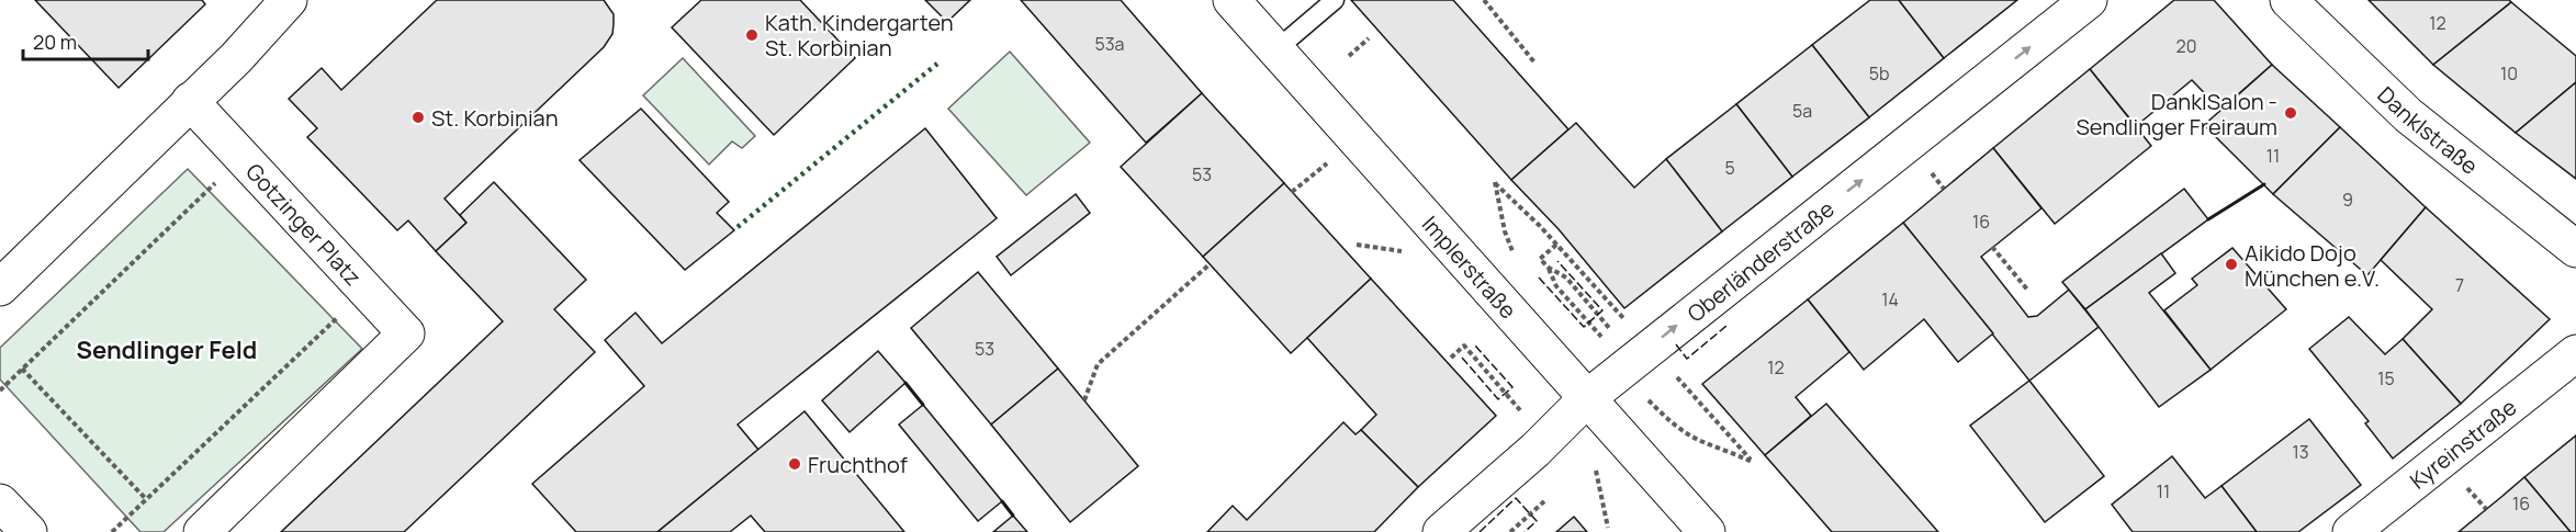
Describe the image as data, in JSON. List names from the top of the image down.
{
  "streets": {
    "street": [
      "Danklstraße",
      "Gotzinger Platz",
      "Oberländerstraße",
      "Implerstraße",
      "Kyreinstraße"
    ]
  },
  "crossings": [
    ["Oberländerstraße", "Implerstraße"]
  ],
  "one_way": ["Oberländerstraße"],
  "districts": ["Sendlinger Feld"],
  "places": [
    "Kath. Kindergarten St. Korbinian",
    "DanklSalon - Sendlinger Freiraum",
    "St. Korbinian",
    "Aikido Dojo München e.V.",
    "Fruchthof"
  ],
  "house_numbers": [
    "12",
    "53a",
    "20",
    "5b",
    "10",
    "5a",
    "11",
    "5",
    "53",
    "9",
    "16",
    "7",
    "14",
    "53",
    "12",
    "15",
    "13",
    "11",
    "16"
  ],
  "scale_bar": "20 m"
}
